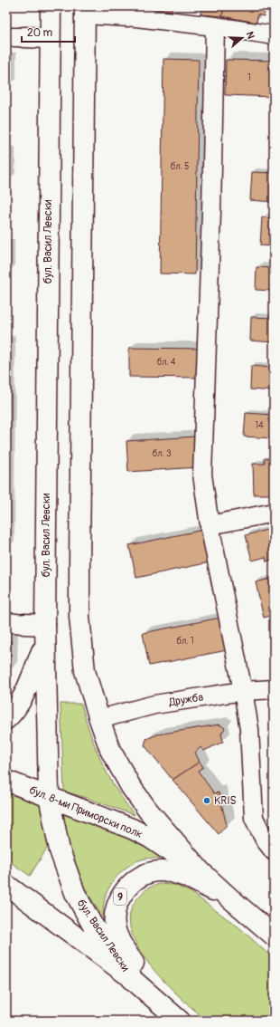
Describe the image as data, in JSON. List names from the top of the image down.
{
  "streets": {
    "main road": ["бул. Васил Левски", "бул. 8-ми Приморски полк", "9"],
    "street": ["Дружба"]
  },
  "crossings": [
    ["бул. Васил Левски", "бул. 8-ми Приморски полк"],
    ["бул. Васил Левски", "9"]
  ],
  "places": ["KRIS"],
  "house_numbers": [
    "1",
    "бл. 5",
    "бл. 4",
    "14",
    "бл. 3",
    "бл. 1"
  ],
  "scale_bar": "20 m",
  "north": "right"
}
